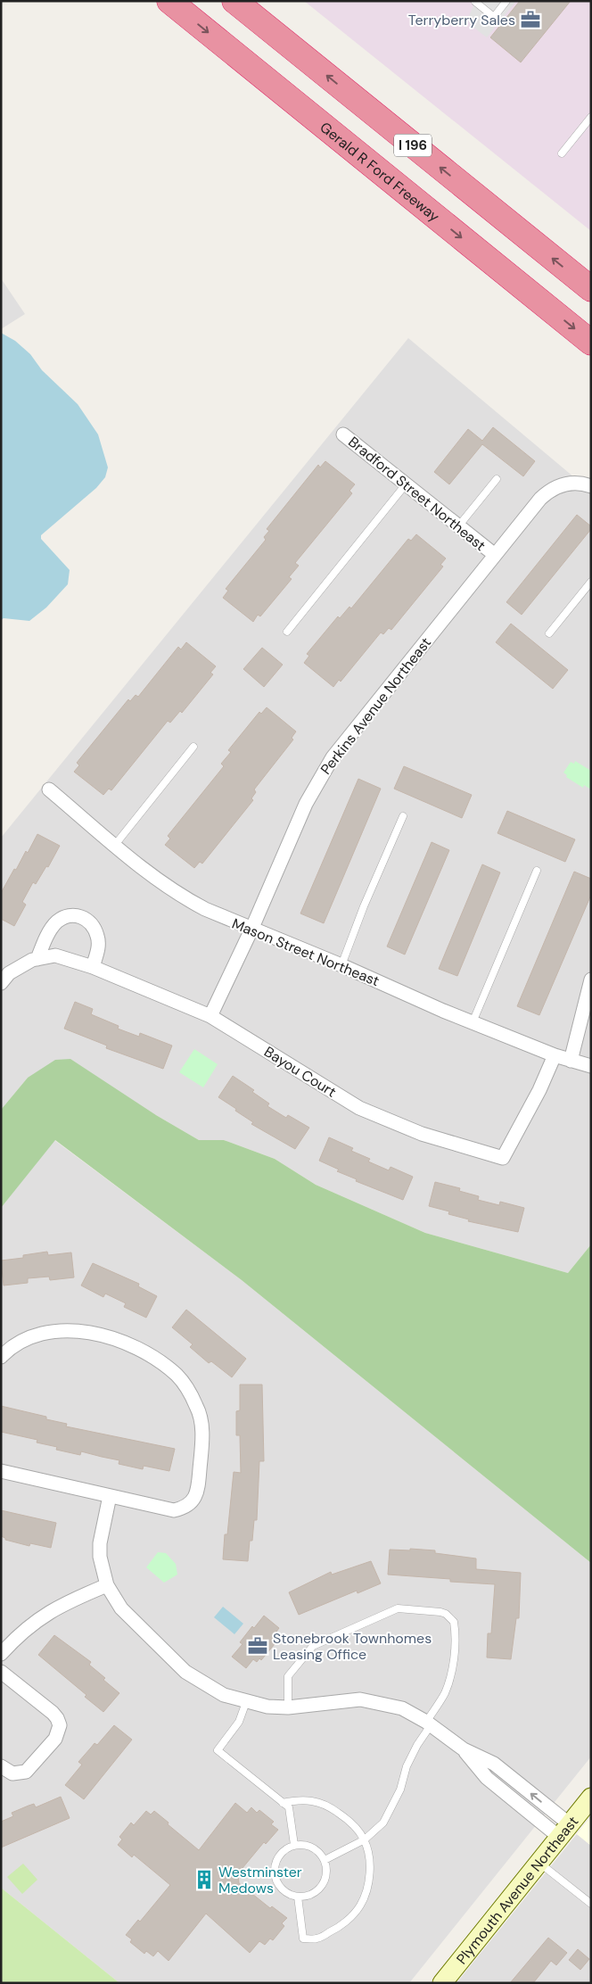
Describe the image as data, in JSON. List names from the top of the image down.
{
  "streets": {
    "highway": ["I 196", "Gerald R Ford Freeway"],
    "main road": ["Plymouth Avenue Northeast"],
    "street": [
      "Bradford Street Northeast",
      "Perkins Avenue Northeast",
      "Mason Street Northeast",
      "Bayou Court"
    ]
  },
  "crossings": [
    ["Bradford Street Northeast", "Perkins Avenue Northeast"],
    ["Perkins Avenue Northeast", "Mason Street Northeast"],
    ["Perkins Avenue Northeast", "Bayou Court"],
    ["Mason Street Northeast", "Bayou Court"]
  ],
  "places": {
    "office": ["Terryberry Sales", "Stonebrook Townhomes Leasing Office"],
    "building": ["Westminster Medows"]
  }
}
